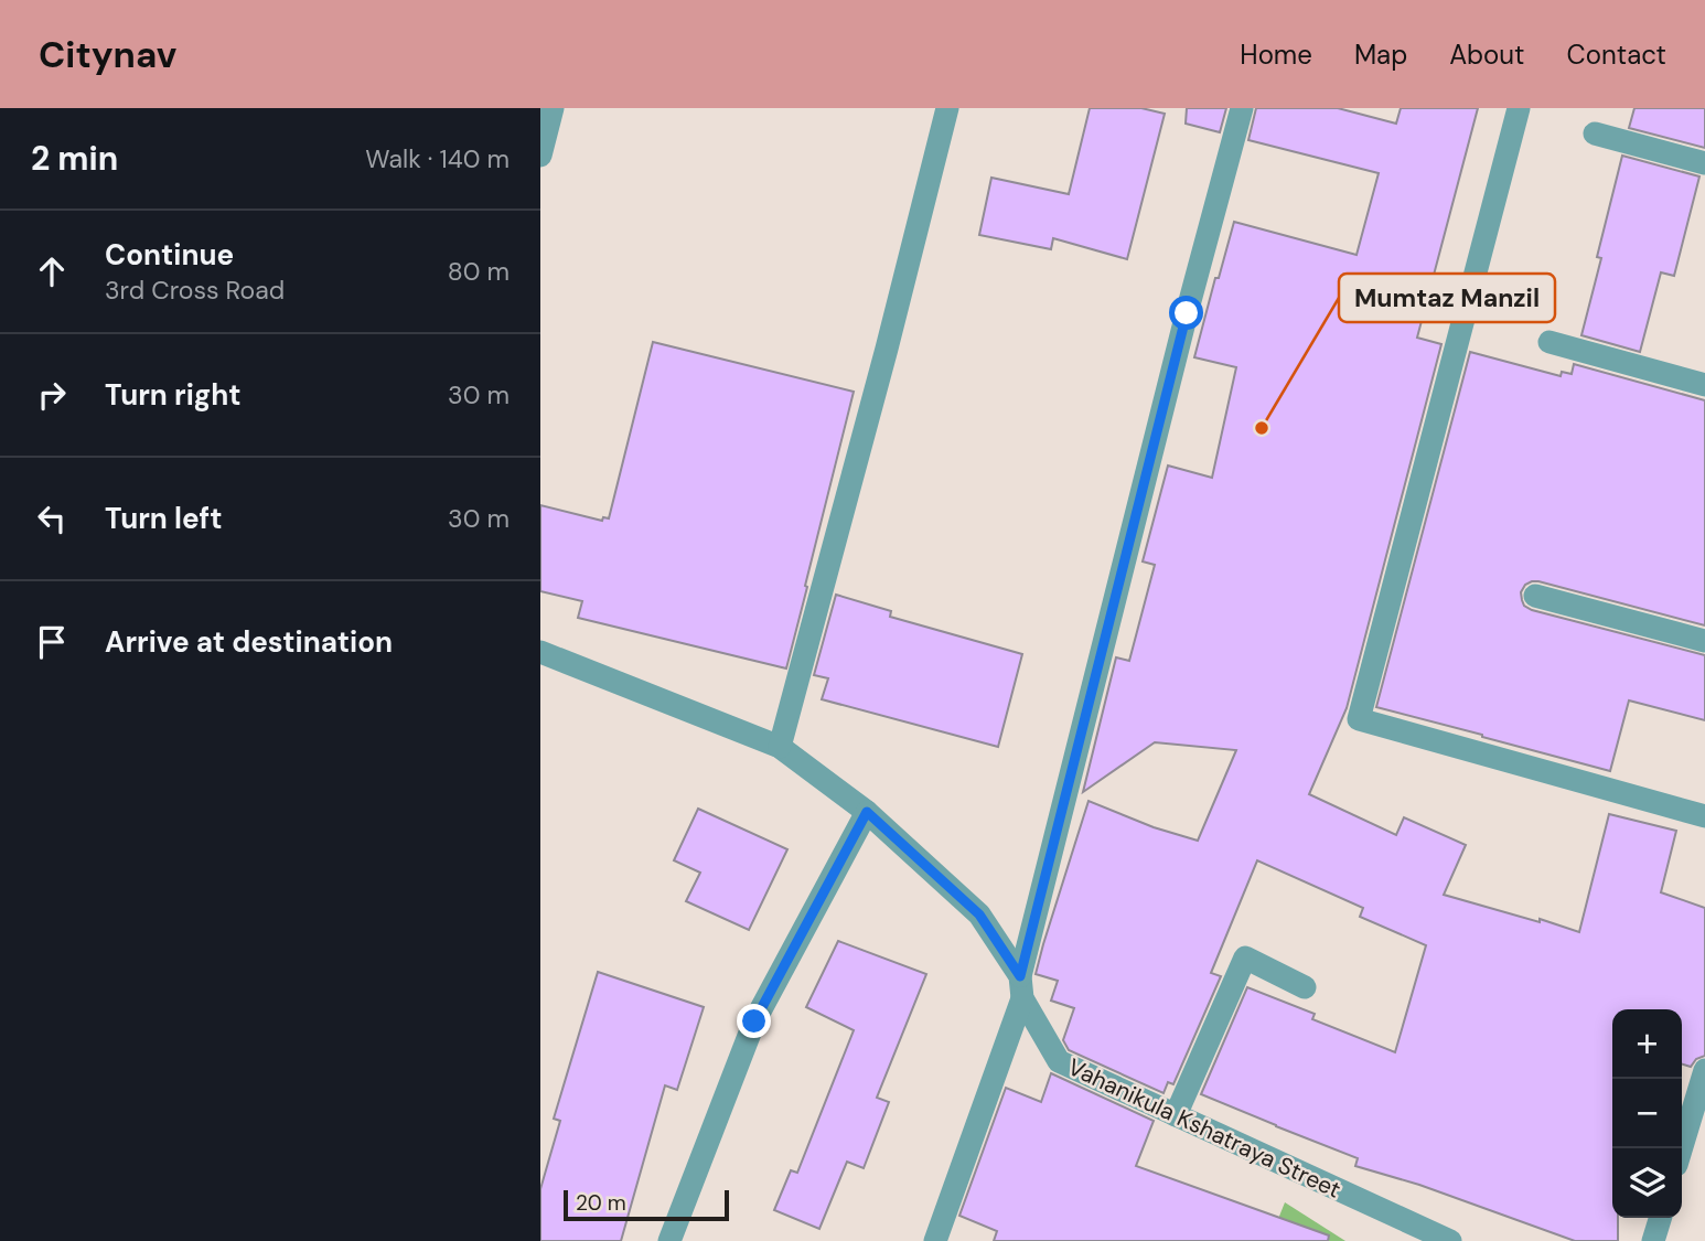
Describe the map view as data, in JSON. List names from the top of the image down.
{
  "streets": {
    "street": ["Vahanikula Kshatraya Street"]
  },
  "places": ["Mumtaz Manzil"],
  "scale_bar": "20 m",
  "page": {
    "header": "Citynav",
    "nav": [
      "Home",
      "Map",
      "About",
      "Contact"
    ],
    "heading": ["2 min", "Walk · 140 m"],
    "list": [
      ["Continue", "3rd Cross Road", "80 m"],
      ["Turn right", "30 m"],
      ["Turn left", "30 m"],
      "Arrive at destination"
    ],
    "map_buttons": ["+", "−"],
    "scale": "20 m"
  }
}
